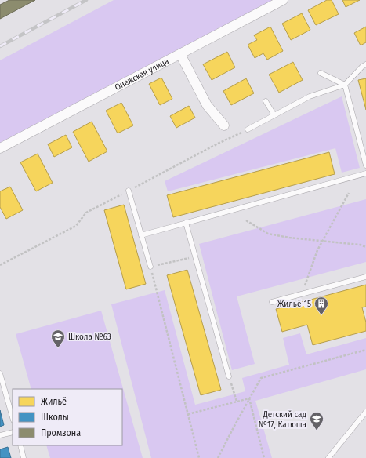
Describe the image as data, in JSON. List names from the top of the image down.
{
  "streets": {
    "street": ["Онежская улица"]
  },
  "places": {
    "building": ["Жильё-15"],
    "school or university": ["Школа №63", "Детский сад №17, Катюша"]
  },
  "legend": ["Жильё", "Школы", "Промзона"]
}
